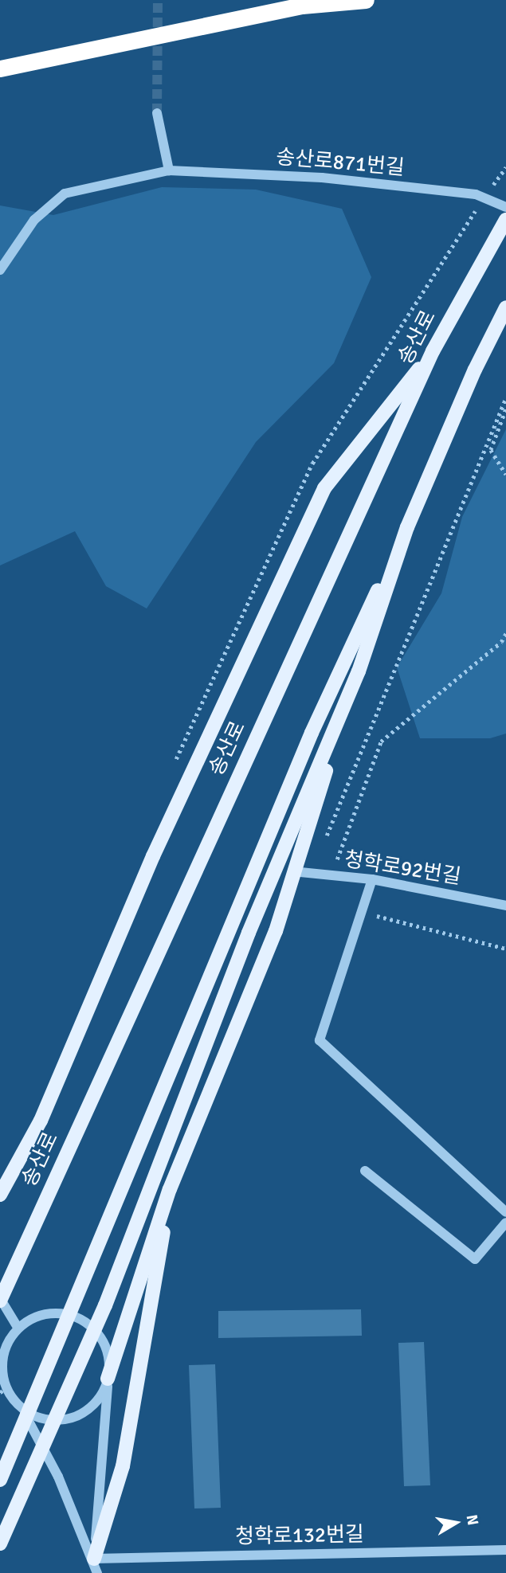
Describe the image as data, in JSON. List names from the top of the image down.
{
  "streets": {
    "main road": ["송산로"],
    "street": ["송산로871번길", "청학로92번길", "청학로132번길"]
  },
  "north": "right"
}
